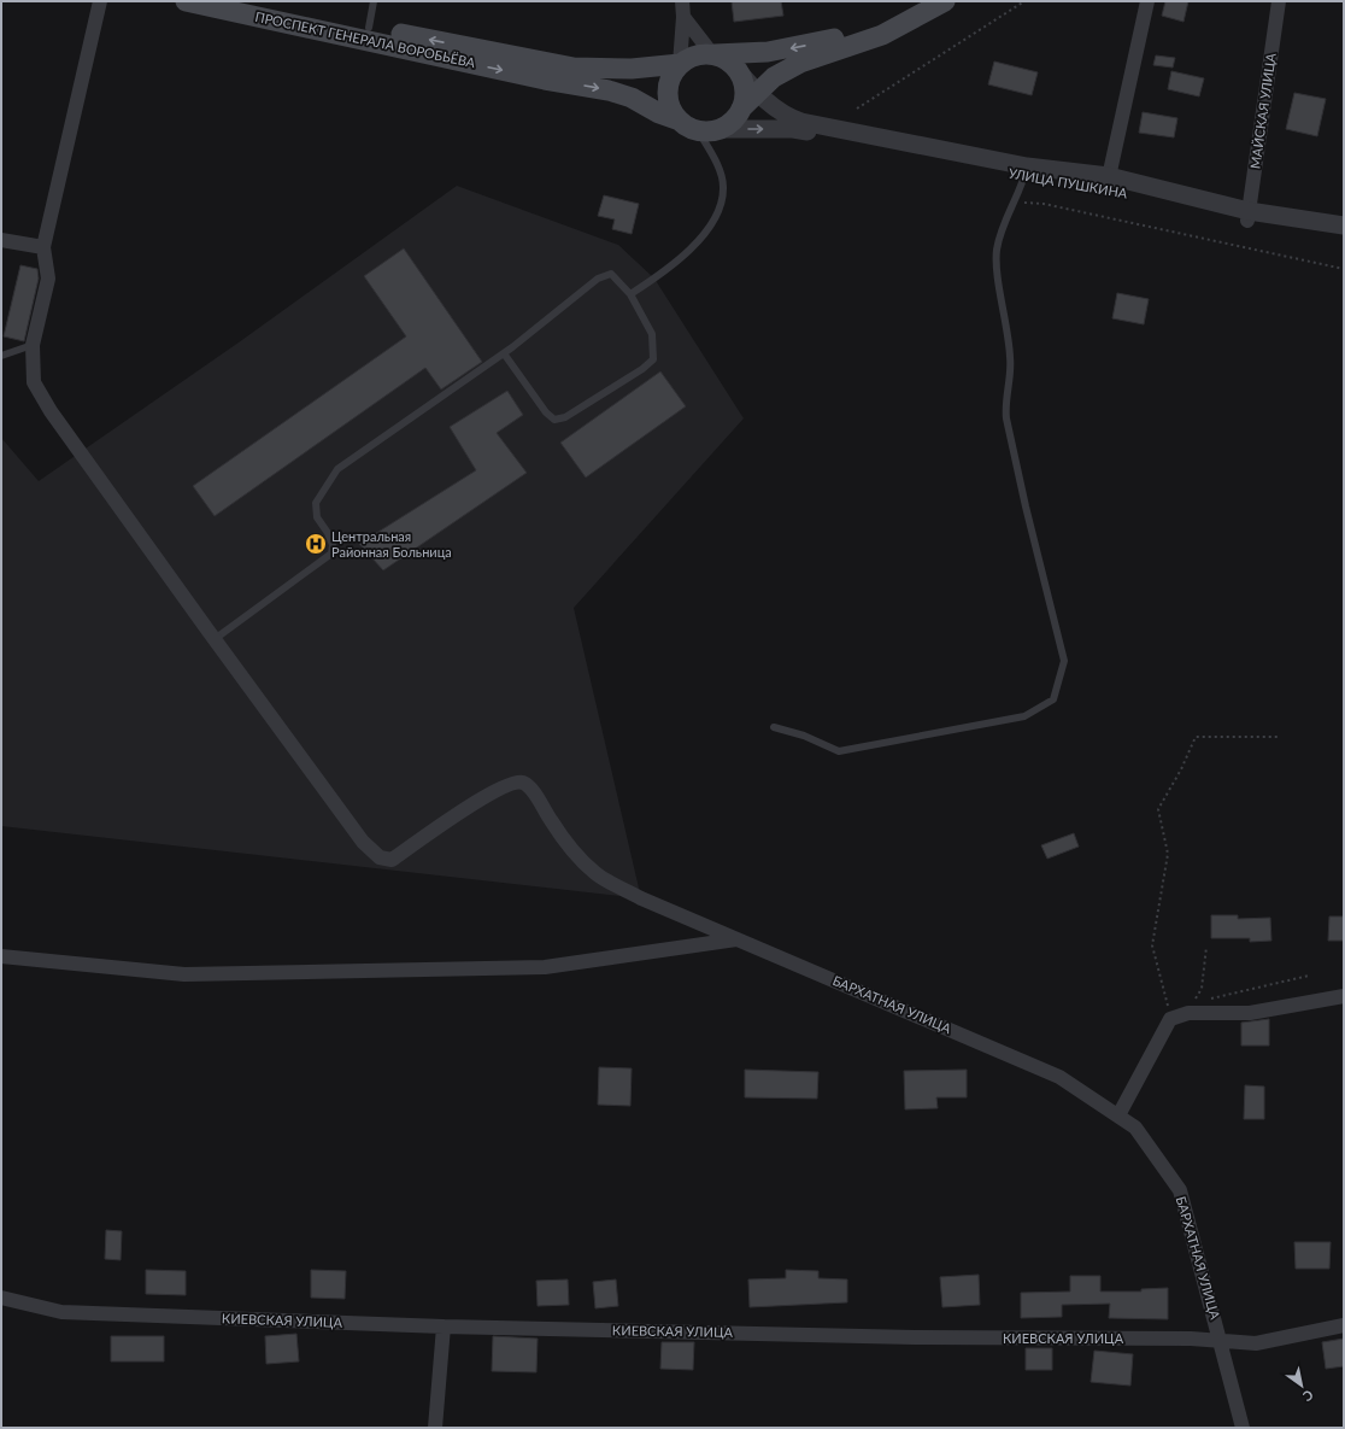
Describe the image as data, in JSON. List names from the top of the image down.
{
  "streets": {
    "main road": ["ПРОСПЕКТ ГЕНЕРАЛА ВОРОБЬЁВА"],
    "street": [
      "МАЙСКАЯ УЛИЦА",
      "УЛИЦА ПУШКИНА",
      "БАРХАТНАЯ УЛИЦА",
      "КИЕВСКАЯ УЛИЦА"
    ]
  },
  "crossings": [
    ["МАЙСКАЯ УЛИЦА", "УЛИЦА ПУШКИНА"],
    ["БАРХАТНАЯ УЛИЦА", "КИЕВСКАЯ УЛИЦА"]
  ],
  "places": {
    "hospital": ["Центральная Районная Больница"]
  },
  "north": "bottom right"
}
